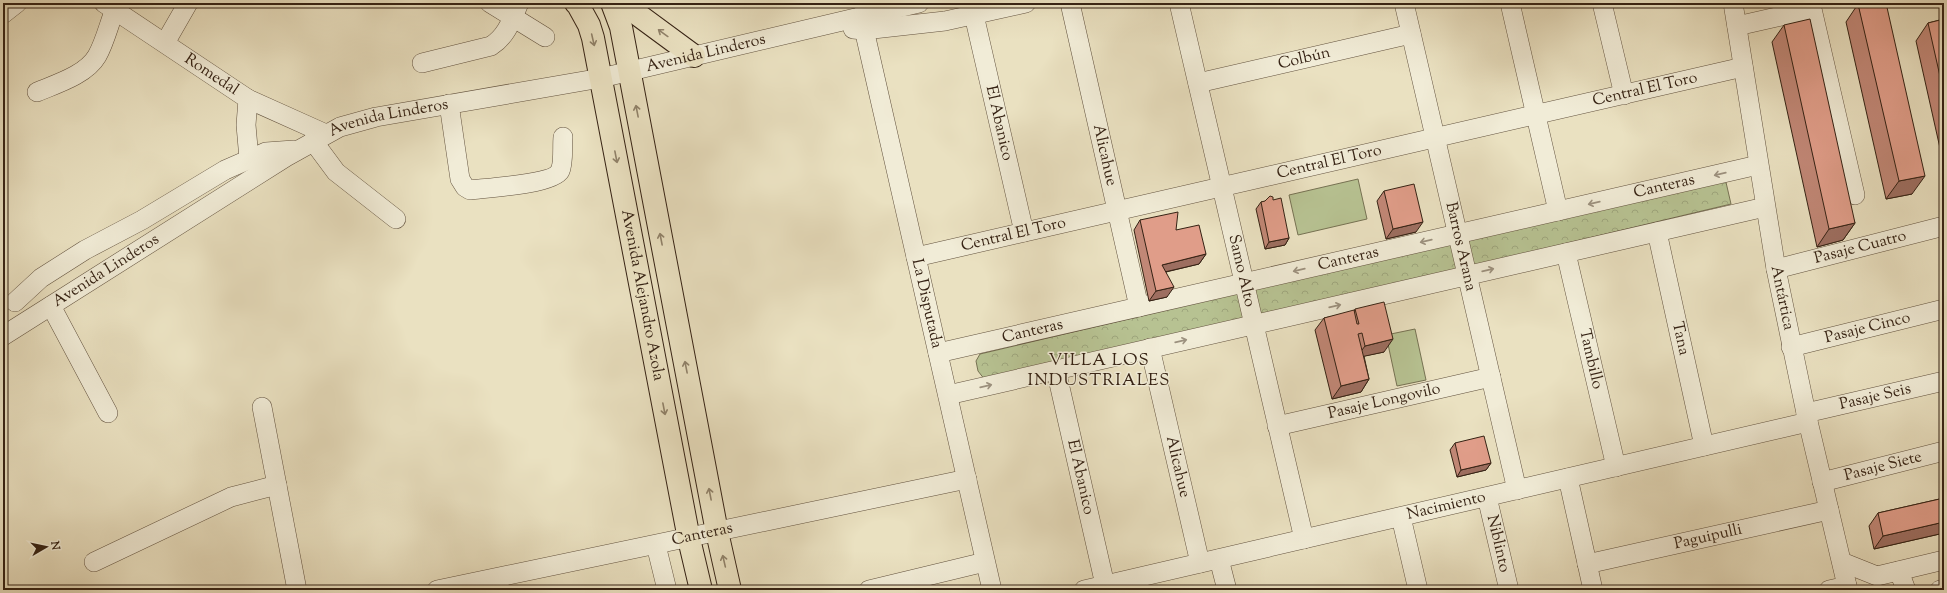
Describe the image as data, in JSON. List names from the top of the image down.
{
  "streets": {
    "main road": ["Avenida Alejandro Azola"],
    "street": [
      "Avenida Linderos",
      "Colbún",
      "Romedal",
      "Central El Toro",
      "El Abanico",
      "Alicahue",
      "Canteras",
      "Barros Arana",
      "Pasaje Cuatro",
      "Samo Alto",
      "Antártica",
      "La Disputada",
      "Pasaje Cinco",
      "Tana",
      "Tambillo",
      "Pasaje Seis",
      "Pasaje Longovilo",
      "Pasaje Siete",
      "Nacimiento",
      "Paguipulli",
      "Niblinto"
    ]
  },
  "crossings": [
    ["Avenida Linderos", "Romedal"],
    ["Avenida Linderos", "El Abanico"],
    ["Avenida Linderos", "Avenida Alejandro Azola"],
    ["Avenida Linderos", "La Disputada"],
    ["Colbún", "Barros Arana"],
    ["Colbún", "Samo Alto"],
    ["Central El Toro", "El Abanico"],
    ["Central El Toro", "Alicahue"],
    ["Central El Toro", "Barros Arana"],
    ["Central El Toro", "Samo Alto"],
    ["Central El Toro", "Antártica"],
    ["Central El Toro", "La Disputada"],
    ["El Abanico", "Nacimiento"],
    ["Alicahue", "Canteras"],
    ["Alicahue", "Nacimiento"],
    ["Canteras", "Barros Arana"],
    ["Canteras", "Samo Alto"],
    ["Canteras", "Avenida Alejandro Azola"],
    ["Canteras", "Antártica"],
    ["Canteras", "La Disputada"],
    ["Barros Arana", "Pasaje Longovilo"],
    ["Barros Arana", "Nacimiento"],
    ["Pasaje Cuatro", "Antártica"],
    ["Samo Alto", "Pasaje Longovilo"],
    ["Samo Alto", "Nacimiento"],
    ["Antártica", "Pasaje Cinco"],
    ["Antártica", "Pasaje Seis"],
    ["Antártica", "Pasaje Siete"],
    ["Antártica", "Nacimiento"],
    ["Antártica", "Paguipulli"],
    ["Tana", "Nacimiento"],
    ["Tambillo", "Nacimiento"],
    ["Pasaje Seis", "Nacimiento"],
    ["Nacimiento", "Niblinto"]
  ],
  "districts": ["VILLA LOS INDUSTRIALES"],
  "north": "right"
}
